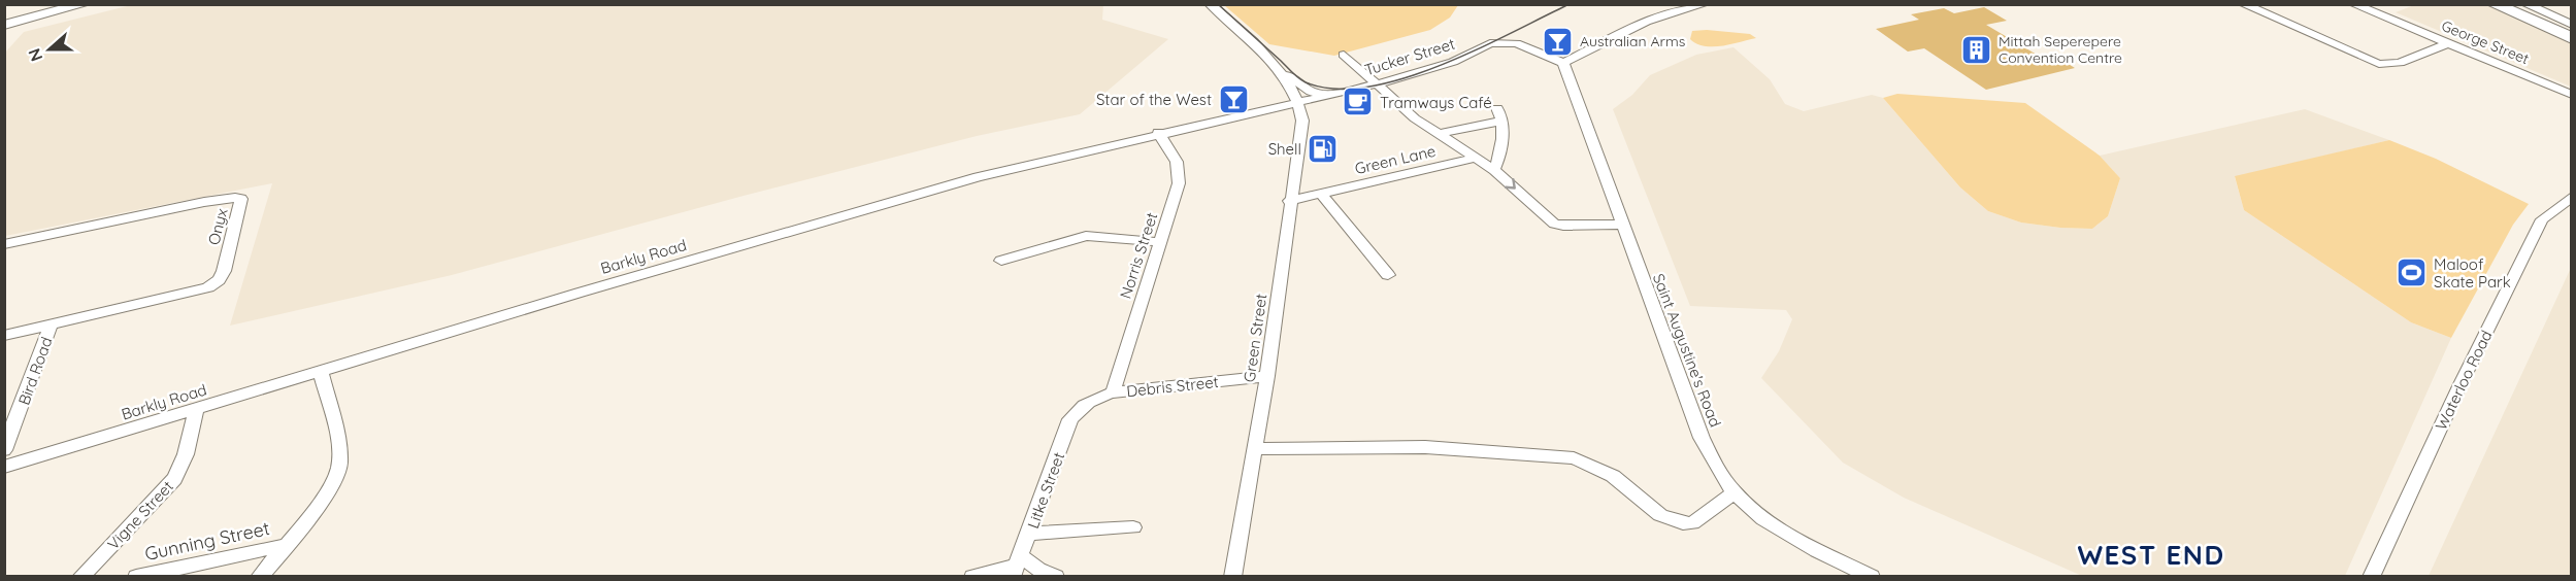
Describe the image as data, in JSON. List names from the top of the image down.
{
  "streets": {
    "street": [
      "George Street",
      "Tucker Street",
      "Green Lane",
      "Onyx",
      "Norris Street",
      "Barkly Road",
      "Green Street",
      "Saint Augustine's Road",
      "Bird Road",
      "Waterloo Road",
      "Debris Street",
      "Litke Street",
      "Vigne Street",
      "Gunning Street"
    ]
  },
  "crossings": [
    ["Tucker Street", "Barkly Road"],
    ["Tucker Street", "Green Street"],
    ["Tucker Street", "Saint Augustine's Road"],
    ["Green Lane", "Green Street"],
    ["Onyx", "Bird Road"],
    ["Norris Street", "Barkly Road"],
    ["Norris Street", "Debris Street"],
    ["Barkly Road", "Green Street"],
    ["Barkly Road", "Vigne Street"],
    ["Green Street", "Debris Street"],
    ["Debris Street", "Litke Street"]
  ],
  "districts": ["WEST END"],
  "places": {
    "bar": ["Australian Arms", "Star of the West"],
    "building": ["Mittah Seperepere Convention Centre"],
    "cafe": ["Tramways Café"],
    "fuel station": ["Shell"],
    "sports": ["Maloof Skate Park"]
  },
  "north": "left"
}
